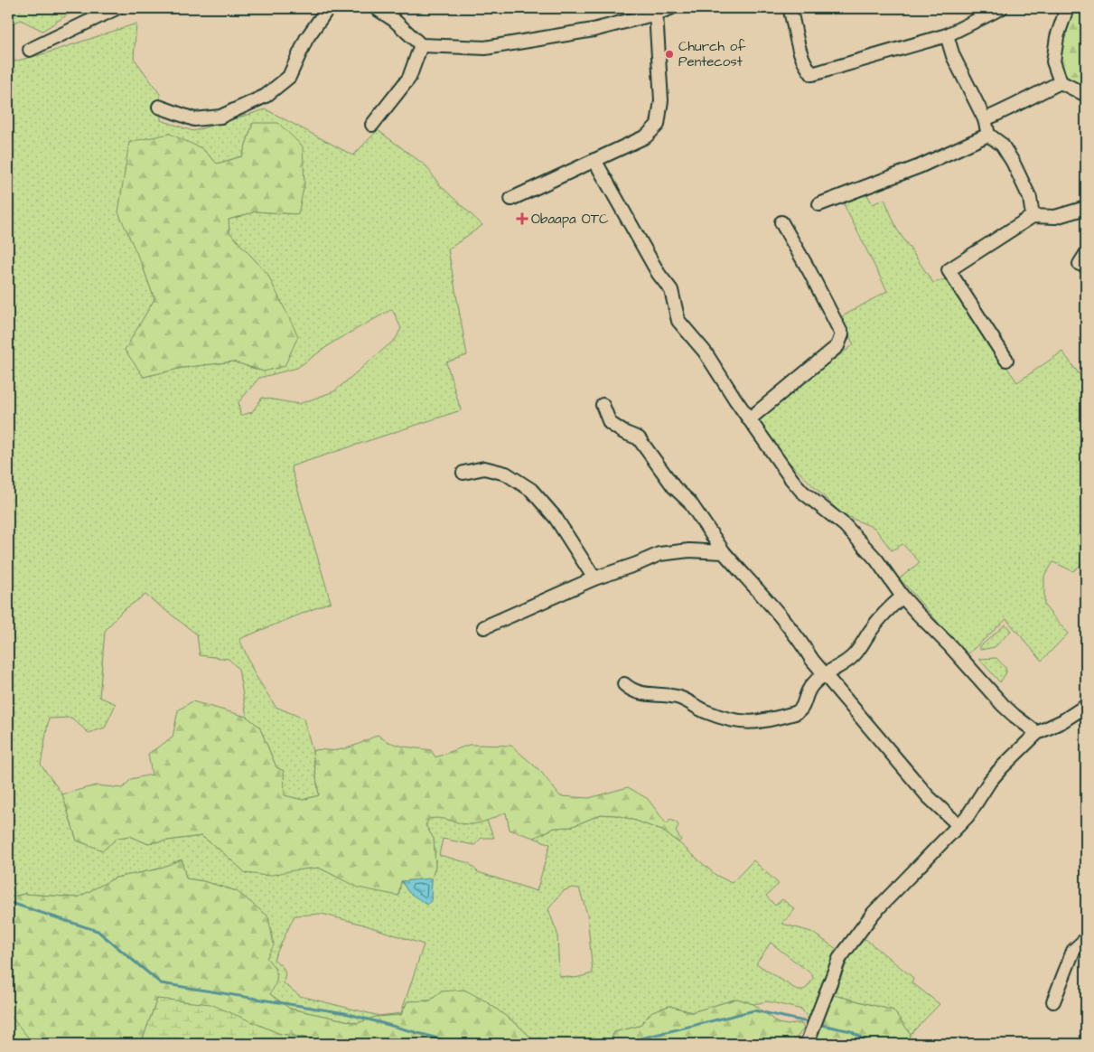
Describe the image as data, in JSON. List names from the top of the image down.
{
  "places": {
    "other": ["Church of Pentecost"],
    "health": ["Obaapa OTC"]
  }
}
